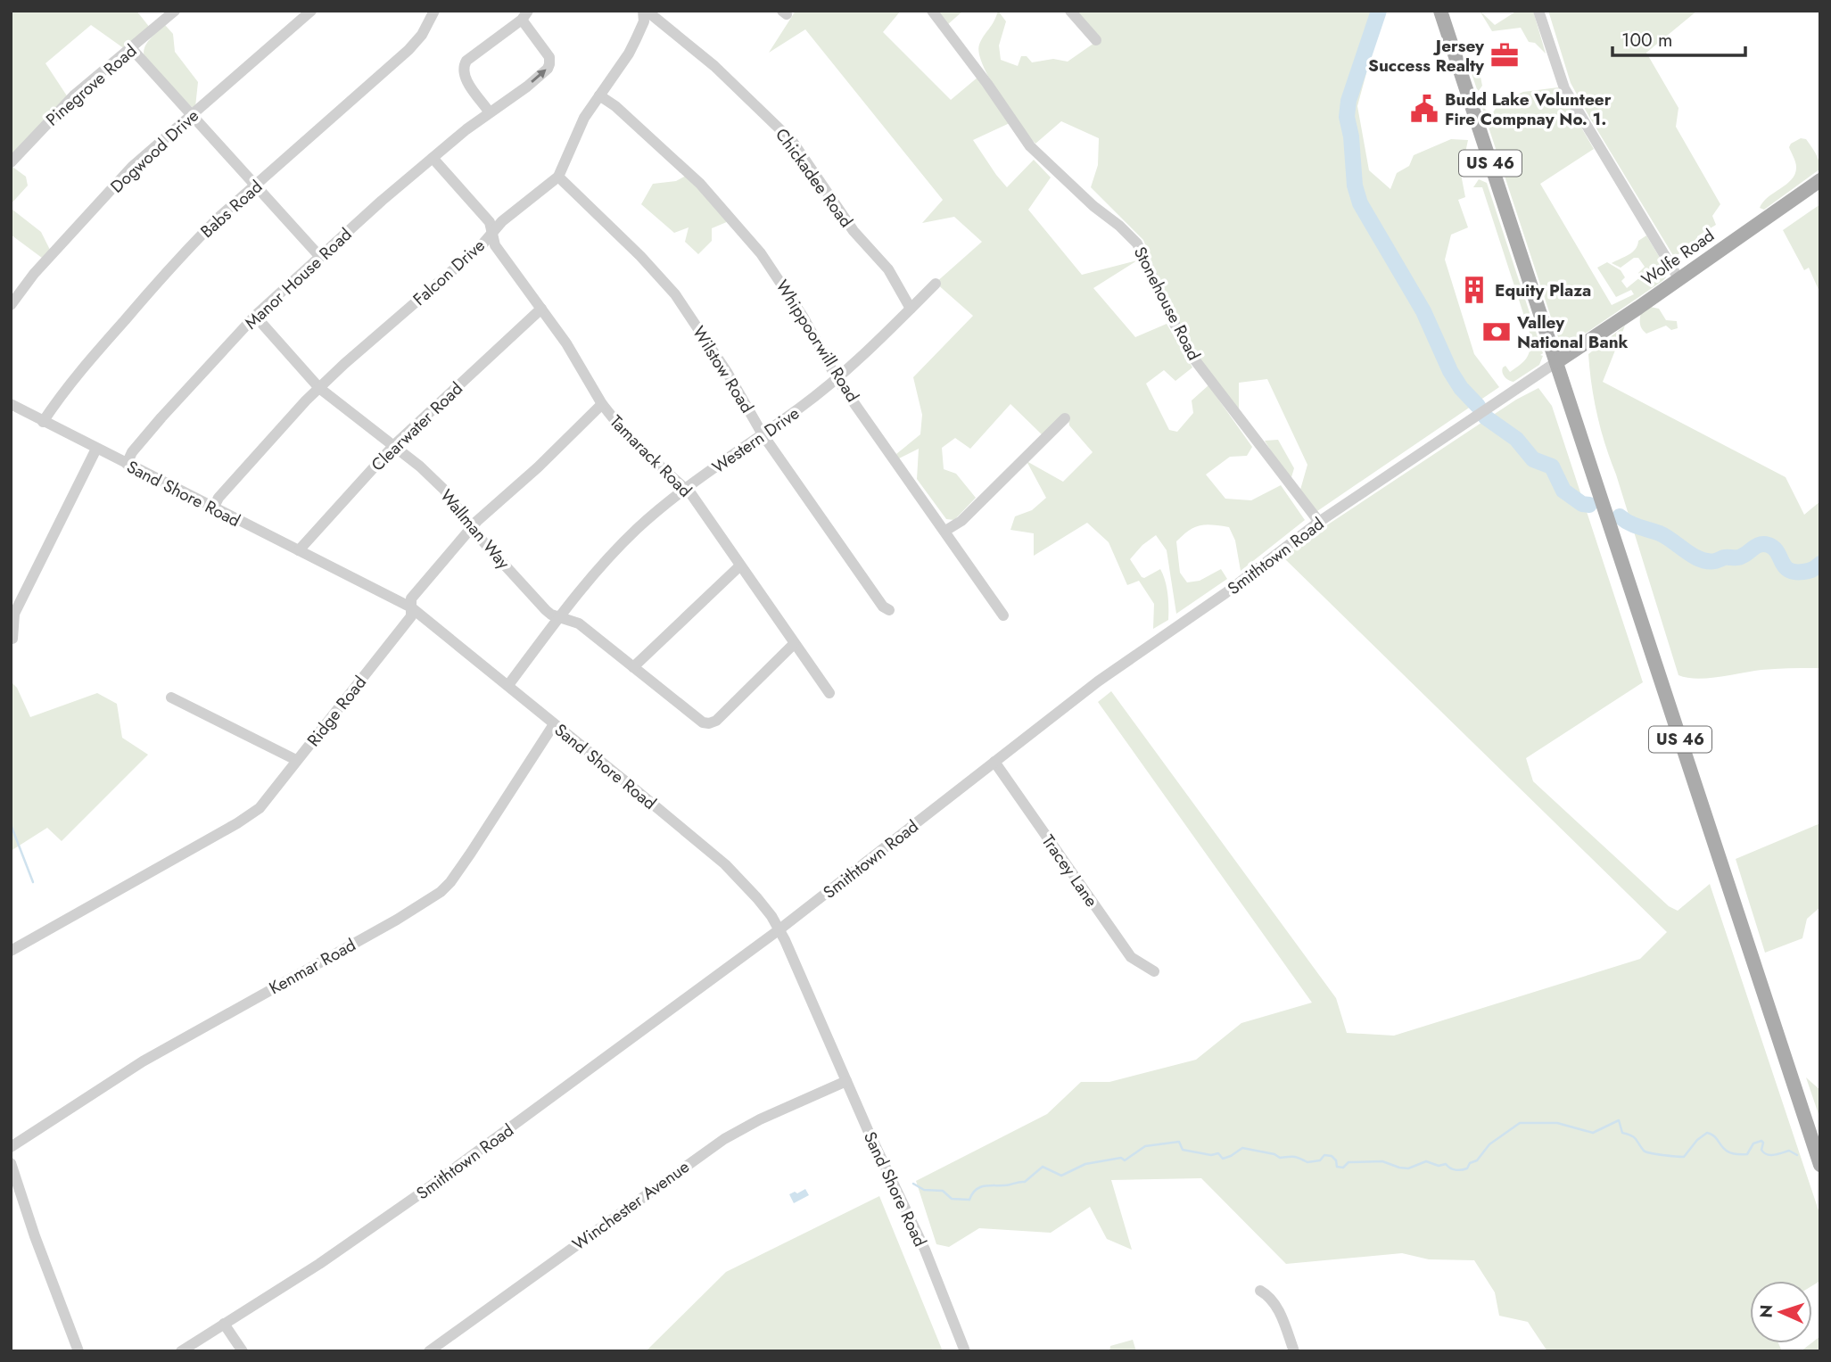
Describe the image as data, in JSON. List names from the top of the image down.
{
  "streets": {
    "main road": ["US 46", "Wolfe Road"],
    "street": [
      "Pinegrove Road",
      "Dogwood Drive",
      "Chickadee Road",
      "Babs Road",
      "Falcon Drive",
      "Manor House Road",
      "Stonehouse Road",
      "Whippoorwill Road",
      "Wilstow Road",
      "Clearwater Road",
      "Western Drive",
      "Tamarack Road",
      "Sand Shore Road",
      "Wallman Way",
      "Smithtown Road",
      "Ridge Road",
      "Tracey Lane",
      "Kenmar Road",
      "Winchester Avenue"
    ]
  },
  "crossings": [
    ["US 46", "Wolfe Road"],
    ["US 46", "Smithtown Road"],
    ["Chickadee Road", "Falcon Drive"],
    ["Chickadee Road", "Western Drive"],
    ["Babs Road", "Sand Shore Road"],
    ["Wolfe Road", "Smithtown Road"],
    ["Falcon Drive", "Whippoorwill Road"],
    ["Falcon Drive", "Wilstow Road"],
    ["Falcon Drive", "Tamarack Road"],
    ["Falcon Drive", "Sand Shore Road"],
    ["Falcon Drive", "Wallman Way"],
    ["Manor House Road", "Tamarack Road"],
    ["Manor House Road", "Sand Shore Road"],
    ["Manor House Road", "Wallman Way"],
    ["Stonehouse Road", "Smithtown Road"],
    ["Whippoorwill Road", "Western Drive"],
    ["Wilstow Road", "Western Drive"],
    ["Clearwater Road", "Tamarack Road"],
    ["Clearwater Road", "Sand Shore Road"],
    ["Clearwater Road", "Wallman Way"],
    ["Western Drive", "Tamarack Road"],
    ["Western Drive", "Sand Shore Road"],
    ["Western Drive", "Wallman Way"],
    ["Tamarack Road", "Wallman Way"],
    ["Tamarack Road", "Ridge Road"],
    ["Sand Shore Road", "Smithtown Road"],
    ["Sand Shore Road", "Ridge Road"],
    ["Sand Shore Road", "Kenmar Road"],
    ["Sand Shore Road", "Winchester Avenue"],
    ["Wallman Way", "Ridge Road"],
    ["Smithtown Road", "Tracey Lane"]
  ],
  "places": {
    "office": ["Jersey Success Realty"],
    "public building": ["Budd Lake Volunteer Fire Compnay No. 1."],
    "building": ["Equity Plaza"],
    "bank": ["Valley National Bank"]
  },
  "scale_bar": "100 m",
  "north": "left"
}
